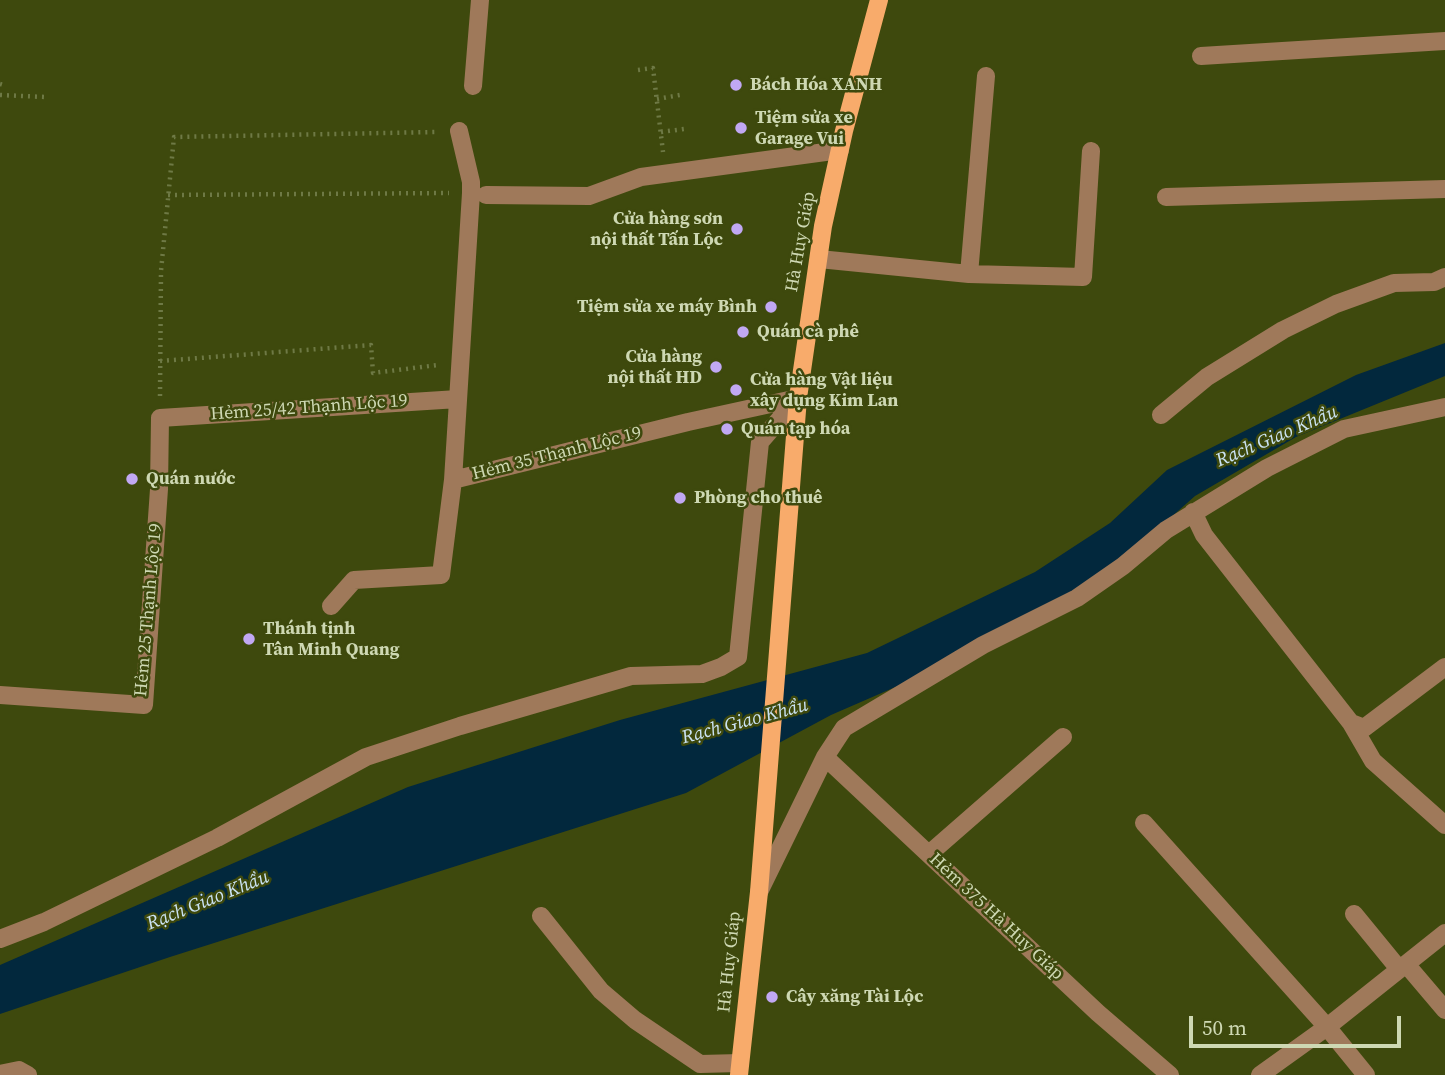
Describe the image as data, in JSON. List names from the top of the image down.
{
  "streets": {
    "main road": ["Hà Huy Giáp"],
    "street": [
      "Hẻm 25/42 Thạnh Lộc 19",
      "Hẻm 35 Thạnh Lộc 19",
      "Hẻm 25 Thạnh Lộc 19",
      "Hẻm 375 Hà Huy Giáp"
    ]
  },
  "crossings": [
    ["Hà Huy Giáp", "Hẻm 35 Thạnh Lộc 19"],
    ["Hẻm 25/42 Thạnh Lộc 19", "Hẻm 35 Thạnh Lộc 19"],
    ["Hẻm 25/42 Thạnh Lộc 19", "Hẻm 25 Thạnh Lộc 19"]
  ],
  "water": ["Rạch Giao Khẩu"],
  "places": [
    "Bách Hóa XANH",
    "Tiệm sửa xe Garage Vui",
    "Cửa hàng sơn nội thất Tấn Lộc",
    "Tiệm sửa xe máy Bình",
    "Quán cà phê",
    "Cửa hàng nội thất HD",
    "Cửa hàng Vật liệu xây dụng Kim Lan",
    "Quán tạp hóa",
    "Quán nước",
    "Phòng cho thuê",
    "Thánh tịnh Tân Minh Quang",
    "Cây xăng Tài Lộc"
  ],
  "scale_bar": "50 m"
}
